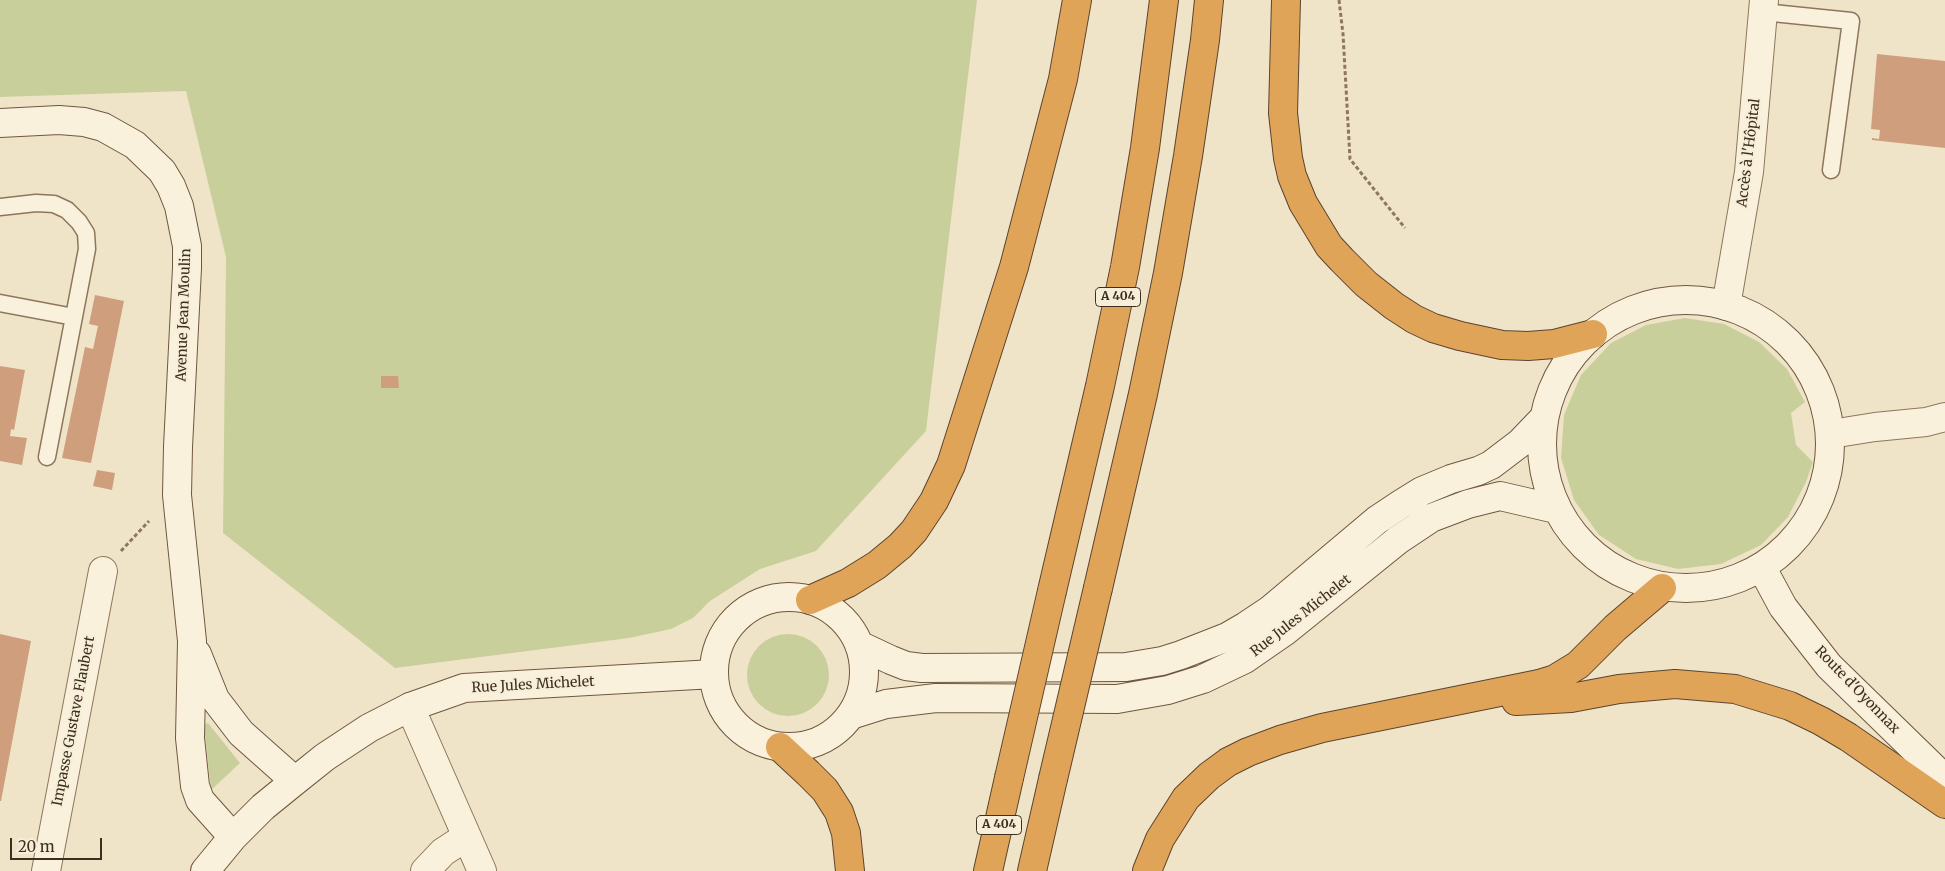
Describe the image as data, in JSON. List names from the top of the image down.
{
  "streets": {
    "highway": ["A 404"],
    "main road": [
      "Accès à l'Hôpital",
      "Avenue Jean Moulin",
      "Rue Jules Michelet",
      "Route d'Oyonnax",
      "Impasse Gustave Flaubert"
    ]
  },
  "crossings": [
    ["Avenue Jean Moulin", "Rue Jules Michelet"]
  ],
  "scale_bar": "20 m"
}
